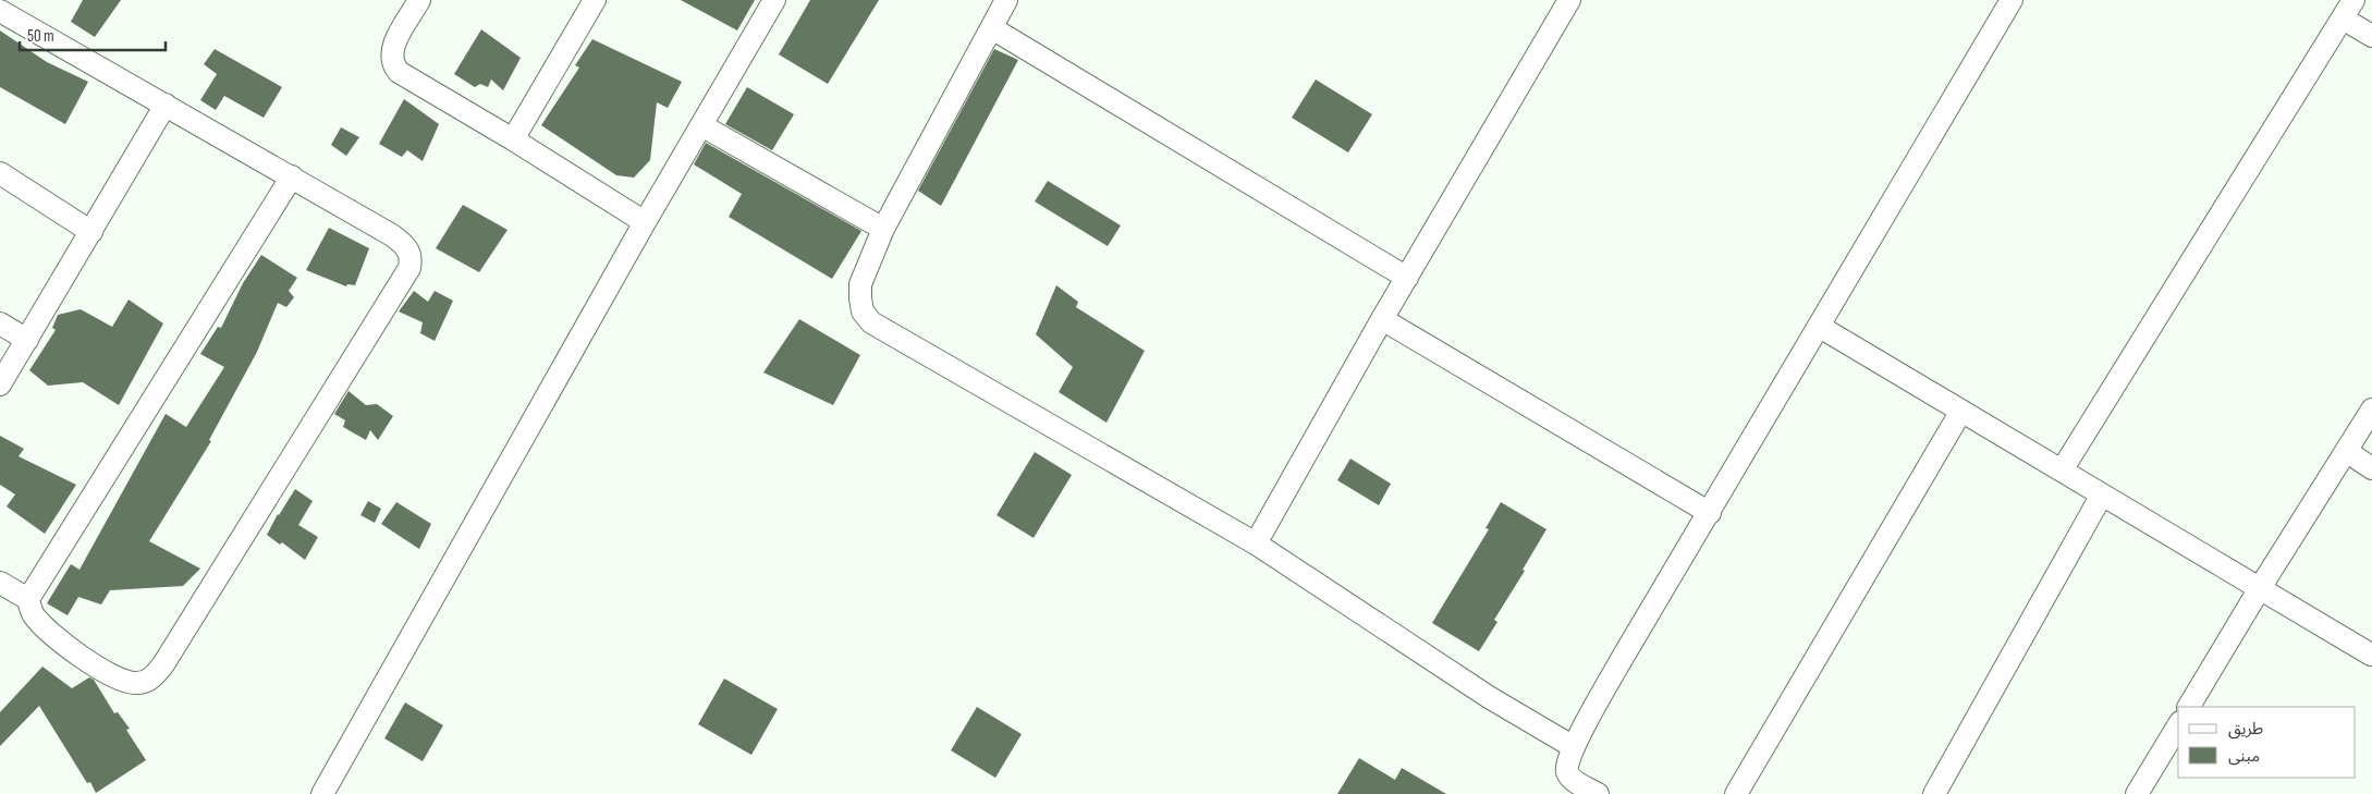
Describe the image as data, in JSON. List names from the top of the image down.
{
  "legend": ["طريق", "مبنى"],
  "scale_bar": "50 m"
}
